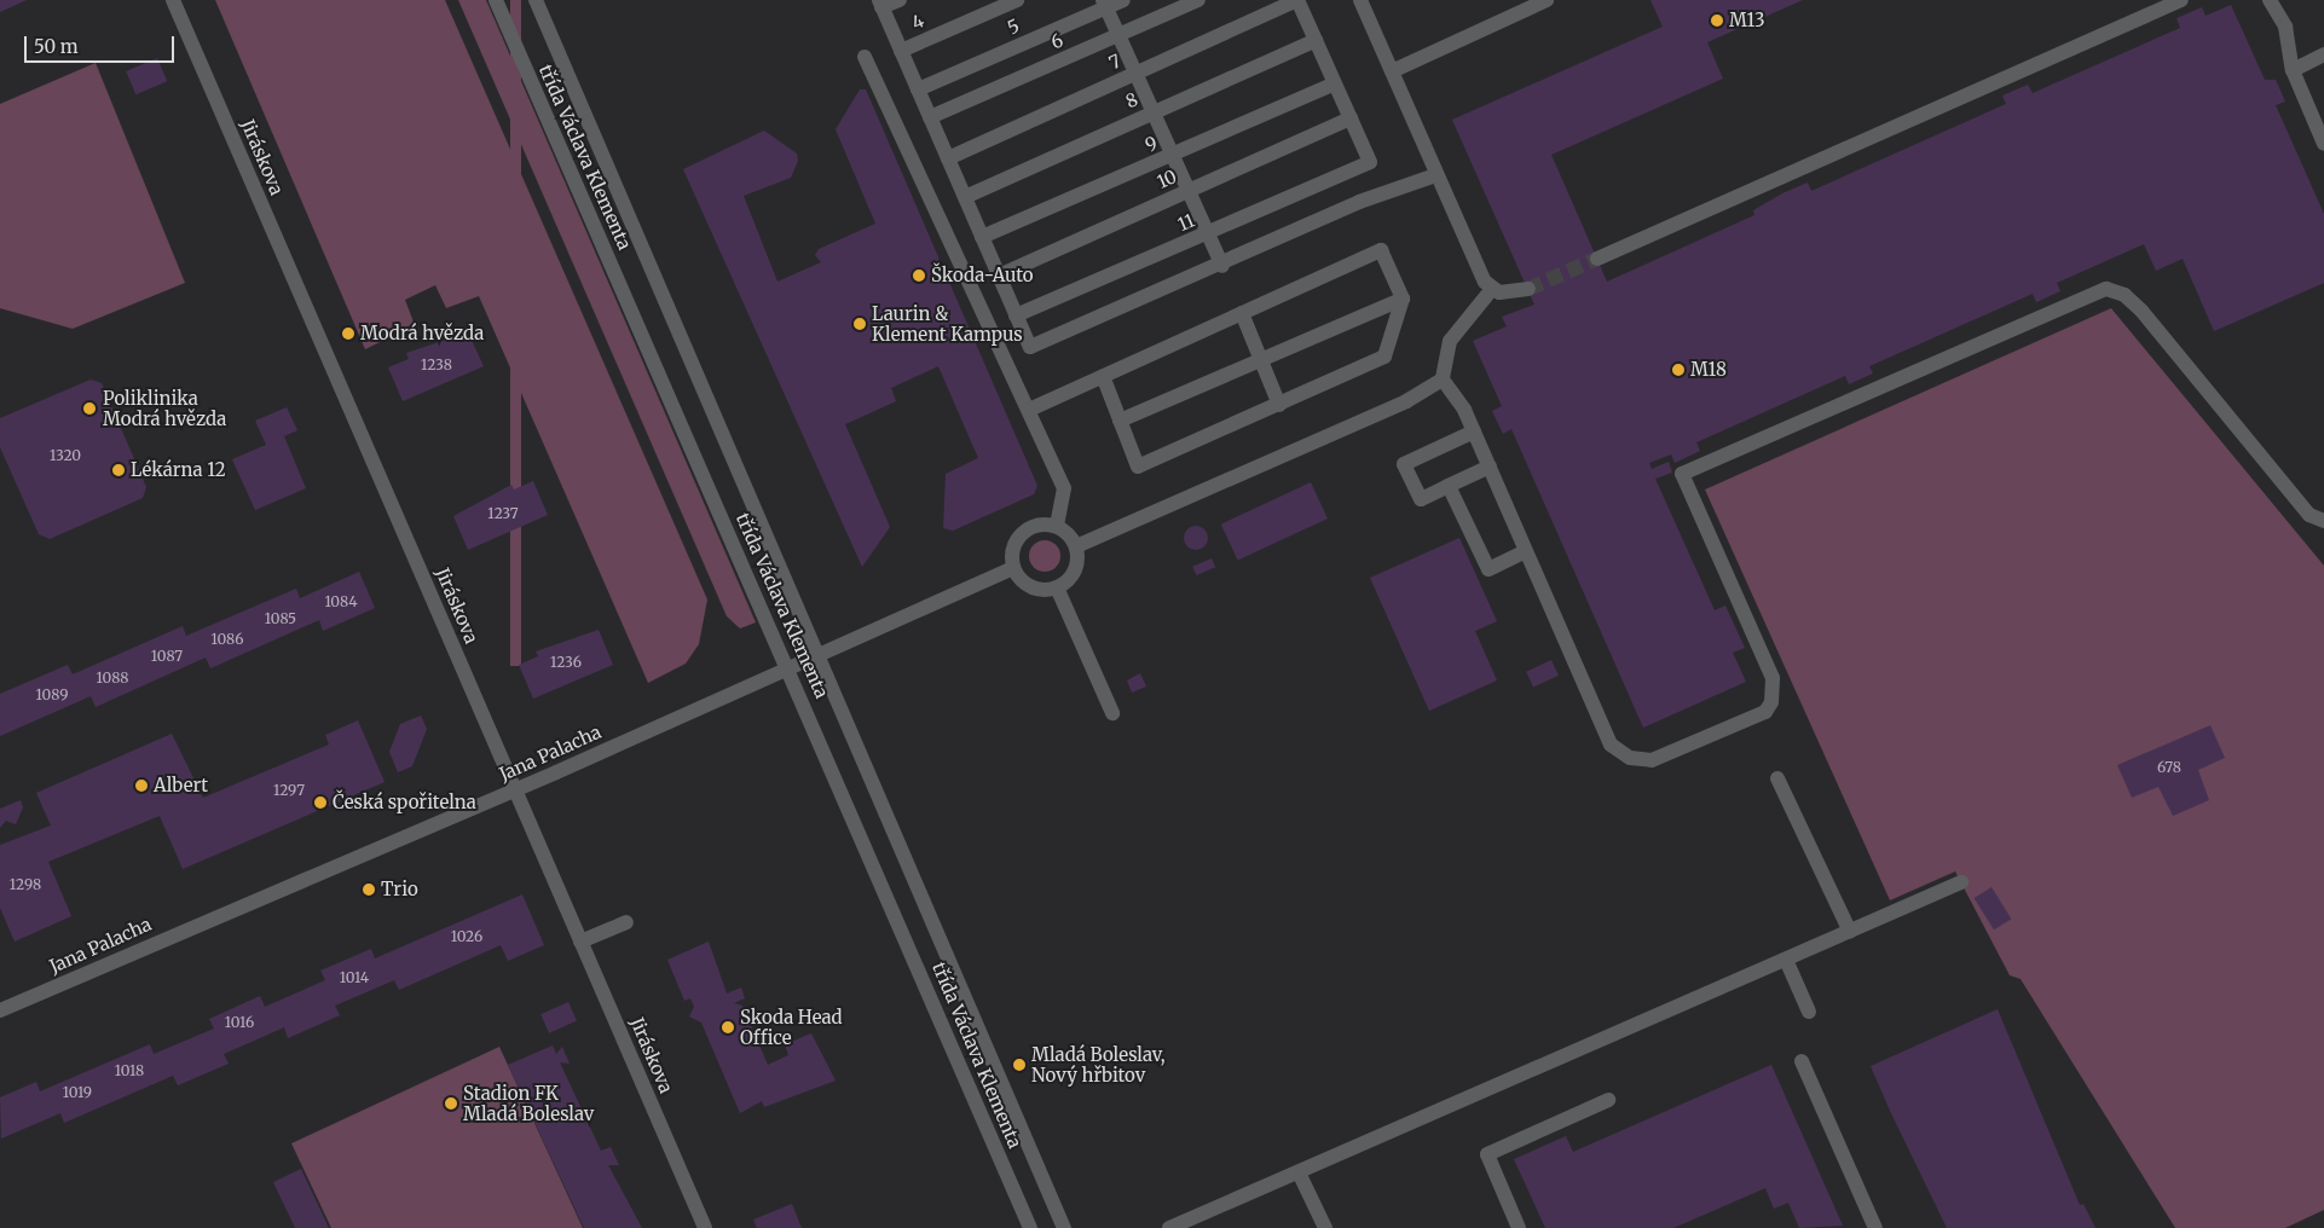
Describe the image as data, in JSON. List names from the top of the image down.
{
  "streets": {
    "street": [
      "4",
      "5",
      "6",
      "7",
      "8",
      "9",
      "Jiráskova",
      "třída Václava Klementa",
      "10",
      "11",
      "Jana Palacha"
    ]
  },
  "crossings": [
    ["Jiráskova", "Jana Palacha"],
    ["třída Václava Klementa", "Jana Palacha"],
    ["10", "11"]
  ],
  "places": [
    "M13",
    "Škoda-Auto",
    "Laurin & Klement Kampus",
    "Modrá hvězda",
    "M18",
    "Poliklinika Modrá hvězda",
    "Lékárna 12",
    "Albert",
    "Česká spořitelna",
    "Trio",
    "Skoda Head Office",
    "Mladá Boleslav, Nový hřbitov",
    "Stadion FK Mladá Boleslav"
  ],
  "house_numbers": [
    "1238",
    "1320",
    "1237",
    "1084",
    "1085",
    "1086",
    "1087",
    "1236",
    "1088",
    "1089",
    "678",
    "1297",
    "1298",
    "1026",
    "1014",
    "1016",
    "1018",
    "1019"
  ],
  "scale_bar": "50 m"
}
